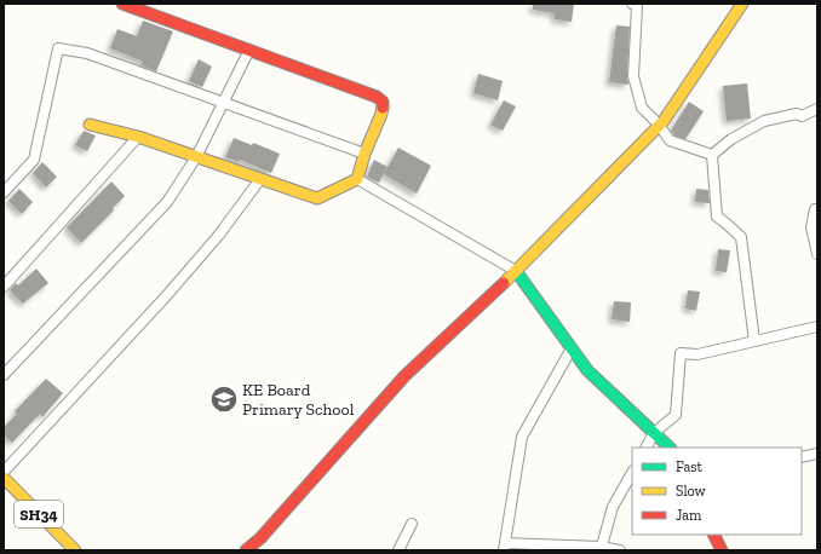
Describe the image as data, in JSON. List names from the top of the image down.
{
  "streets": {
    "street": ["SH34"]
  },
  "places": {
    "school or university": ["KE Board Primary School"]
  },
  "legend": ["Fast", "Slow", "Jam"]
}
